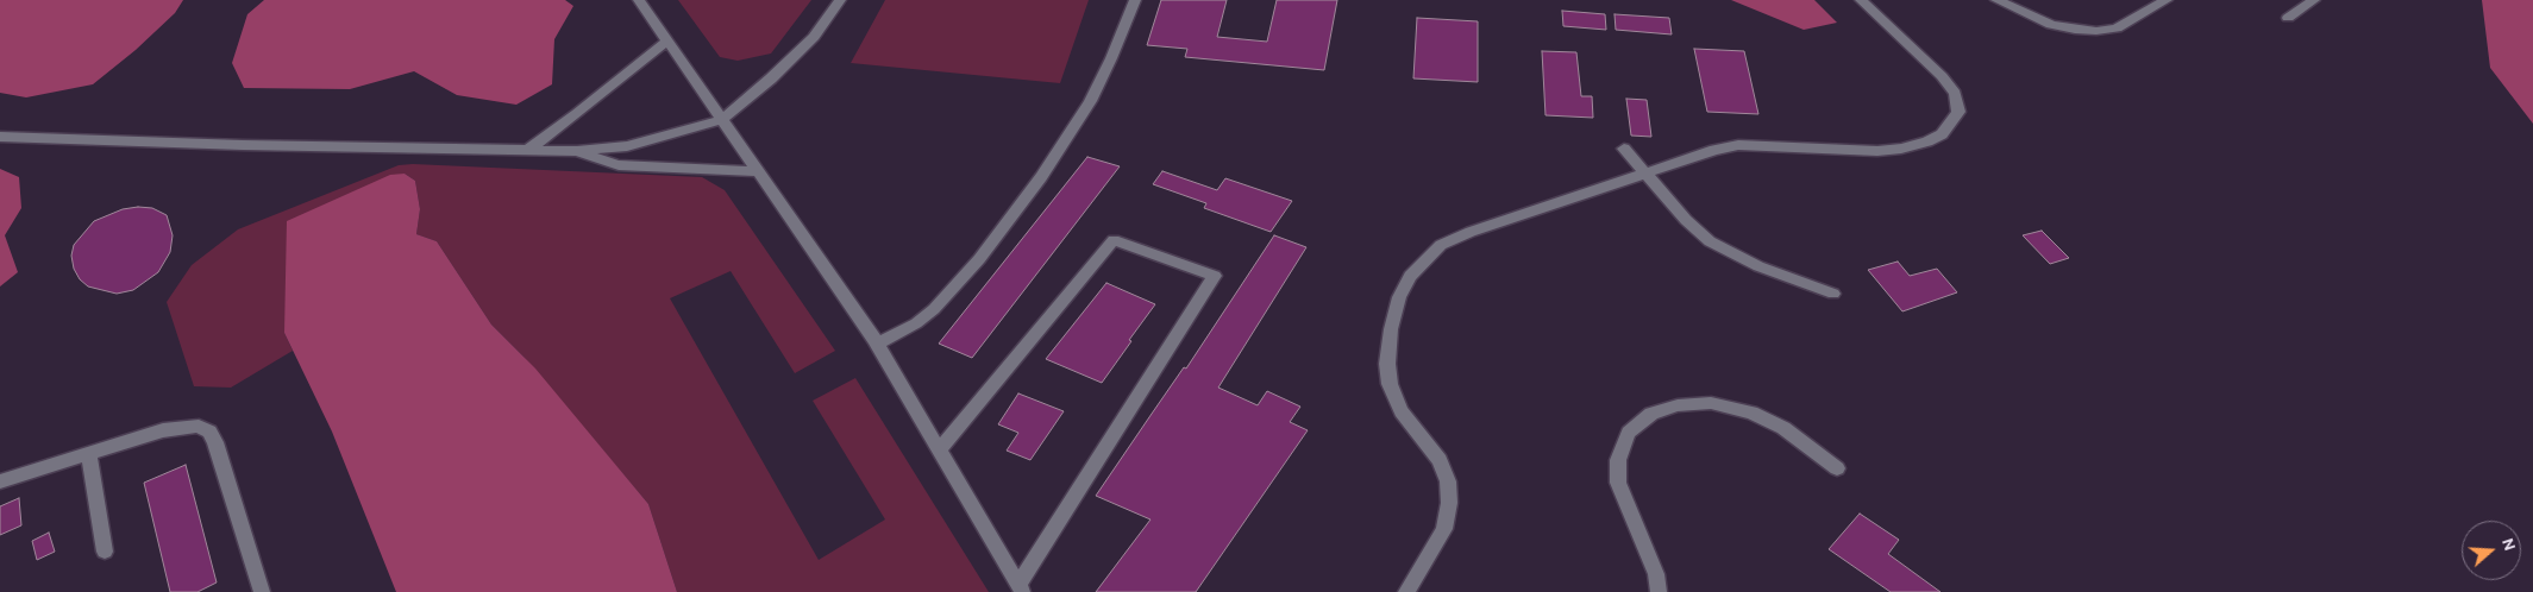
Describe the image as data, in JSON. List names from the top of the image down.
{
  "north": "right"
}
